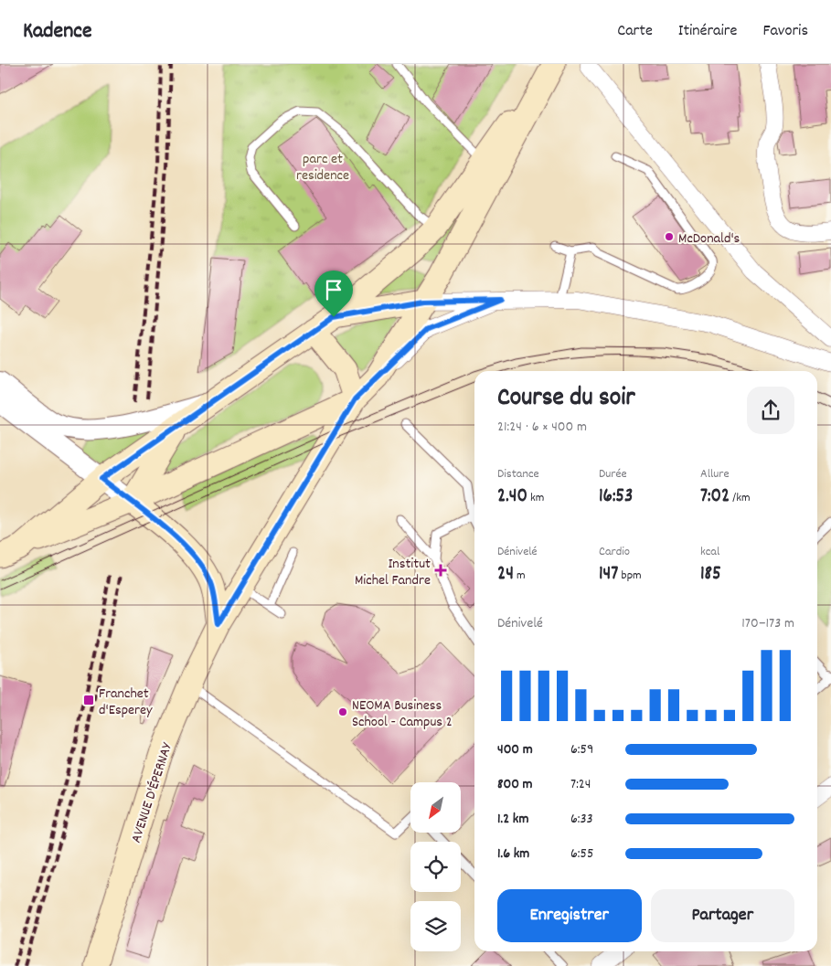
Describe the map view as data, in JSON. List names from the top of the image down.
{
  "streets": {
    "main road": ["AVENUE D'ÉPERNAY"]
  },
  "parks": ["parc et residence"],
  "places": {
    "other": ["McDonald's", "NEOMA Business School - Campus 2"],
    "health": ["Institut Michel Fandre"],
    "transit": ["Franchet d'Esperey"]
  },
  "north": "bottom left",
  "page": {
    "header": "Kadence",
    "nav": ["Carte", "Itinéraire", "Favoris"],
    "heading": ["Course du soir", "21:24 · 6 × 400 m"],
    "stats": [
      ["Distance", "2.40 km"],
      ["Durée", "16:53"],
      ["Allure", "7:02 /km"],
      ["Dénivelé", "24 m"],
      ["Cardio", "147 bpm"],
      ["kcal", "185"]
    ],
    "chart": ["Dénivelé", "170–173 m"],
    "list": [
      {
        "name": "400 m",
        "note": "6:59"
      },
      {
        "name": "800 m",
        "note": "7:24"
      },
      {
        "name": "1.2 km",
        "note": "6:33"
      },
      {
        "name": "1.6 km",
        "note": "6:55"
      }
    ],
    "buttons": ["Enregistrer", "Partager"]
  }
}
